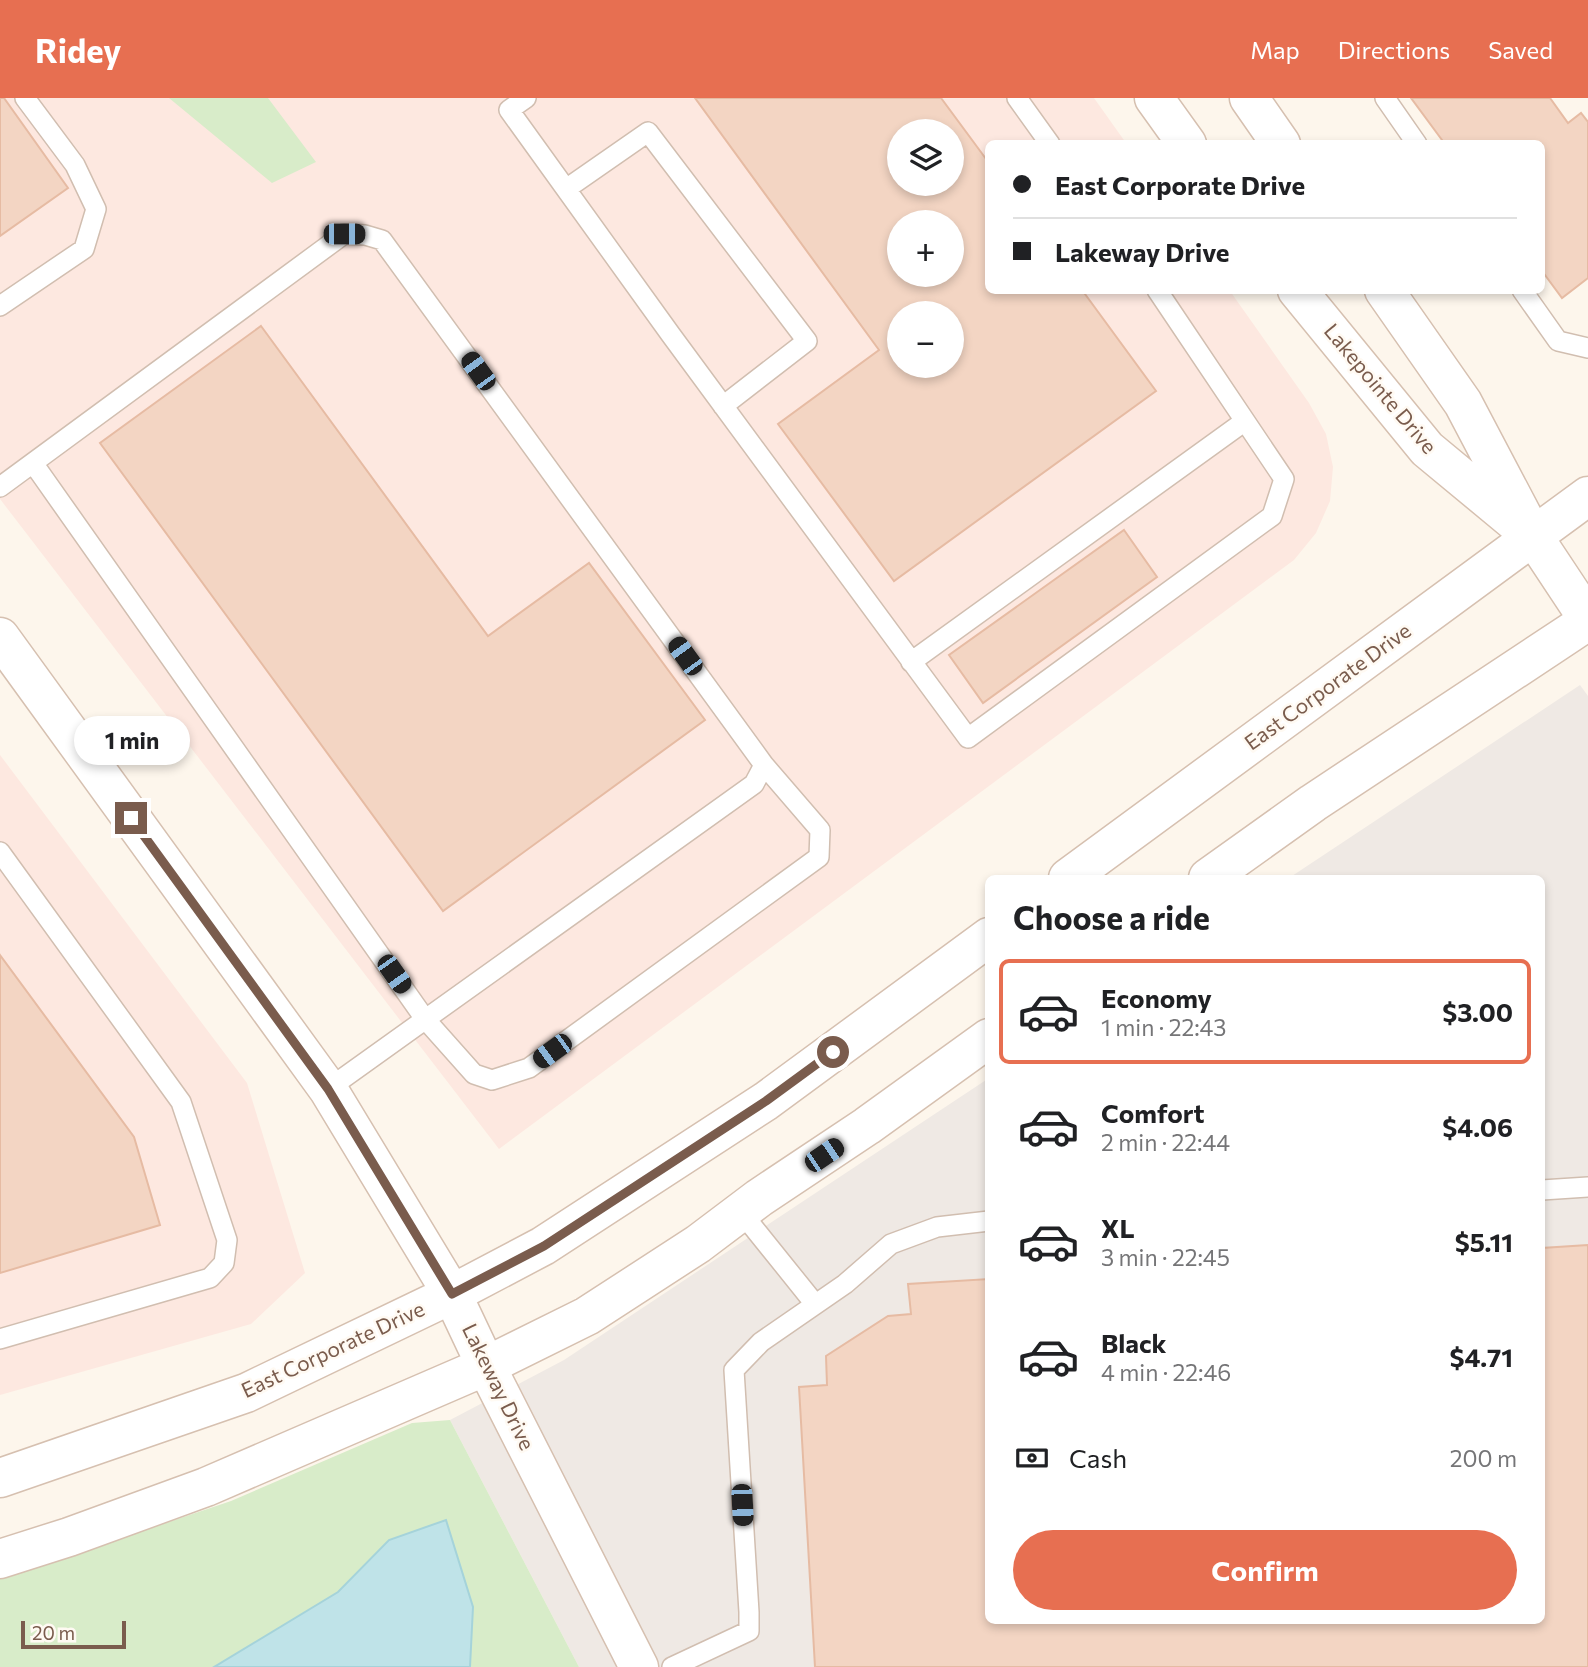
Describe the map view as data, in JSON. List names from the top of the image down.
{
  "streets": {
    "street": ["Lakepointe Drive", "East Corporate Drive", "Lakeway Drive"]
  },
  "crossings": [
    ["Lakepointe Drive", "East Corporate Drive"],
    ["East Corporate Drive", "Lakeway Drive"]
  ],
  "scale_bar": "20 m",
  "page": {
    "header": "Ridey",
    "nav": ["Map", "Directions", "Saved"],
    "map_buttons": ["+", "−"],
    "banner": ["East Corporate Drive", "Lakeway Drive"],
    "bubble": "1 min",
    "heading": "Choose a ride",
    "list": [
      {
        "name": "Economy",
        "note": "1 min · 22:43",
        "value": "$3.00"
      },
      {
        "name": "Comfort",
        "note": "2 min · 22:44",
        "value": "$4.06"
      },
      {
        "name": "XL",
        "note": "3 min · 22:45",
        "value": "$5.11"
      },
      {
        "name": "Black",
        "note": "4 min · 22:46",
        "value": "$4.71"
      }
    ],
    "pay": ["Cash", "200 m"],
    "buttons": "Confirm",
    "scale": "20 m"
  }
}
